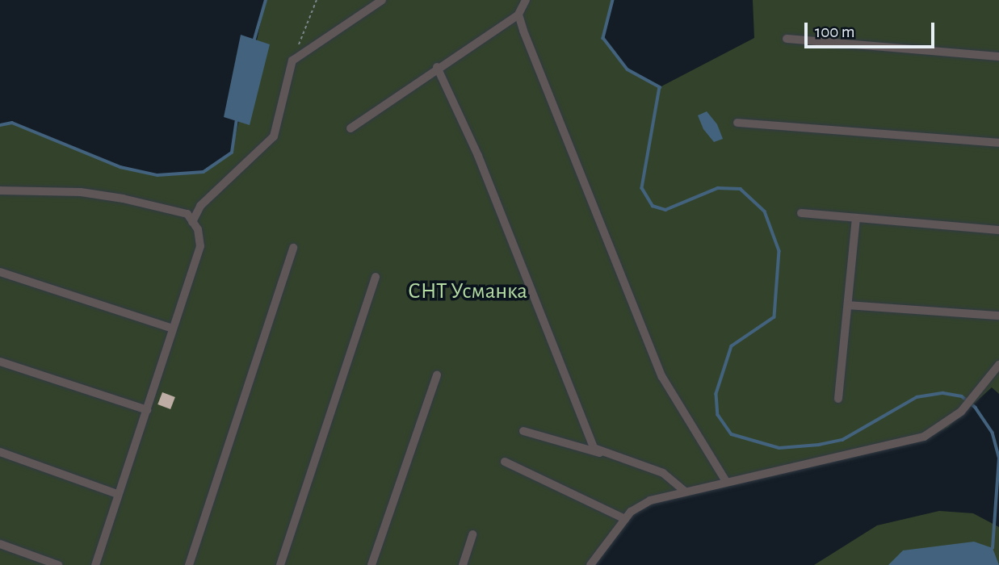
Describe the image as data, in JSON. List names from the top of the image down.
{
  "parks": ["СНТ Усманка"],
  "scale_bar": "100 m"
}
